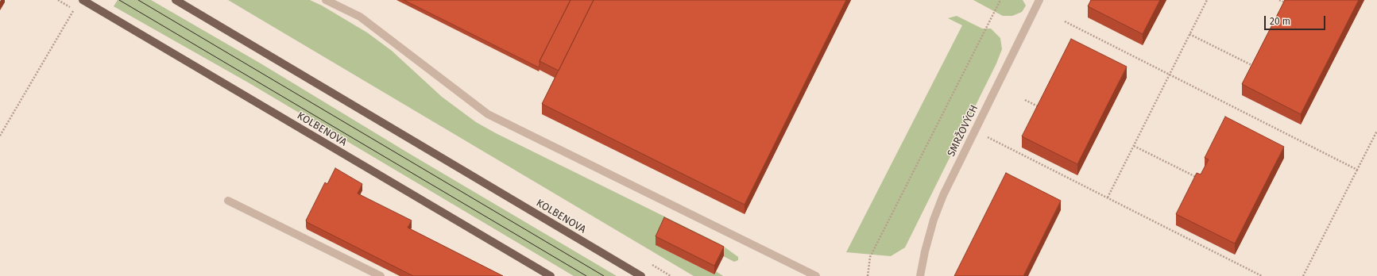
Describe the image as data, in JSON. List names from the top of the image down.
{
  "streets": {
    "main road": ["KOLBENOVA"],
    "street": ["SMRŽOVÝCH"]
  },
  "scale_bar": "20 m"
}
